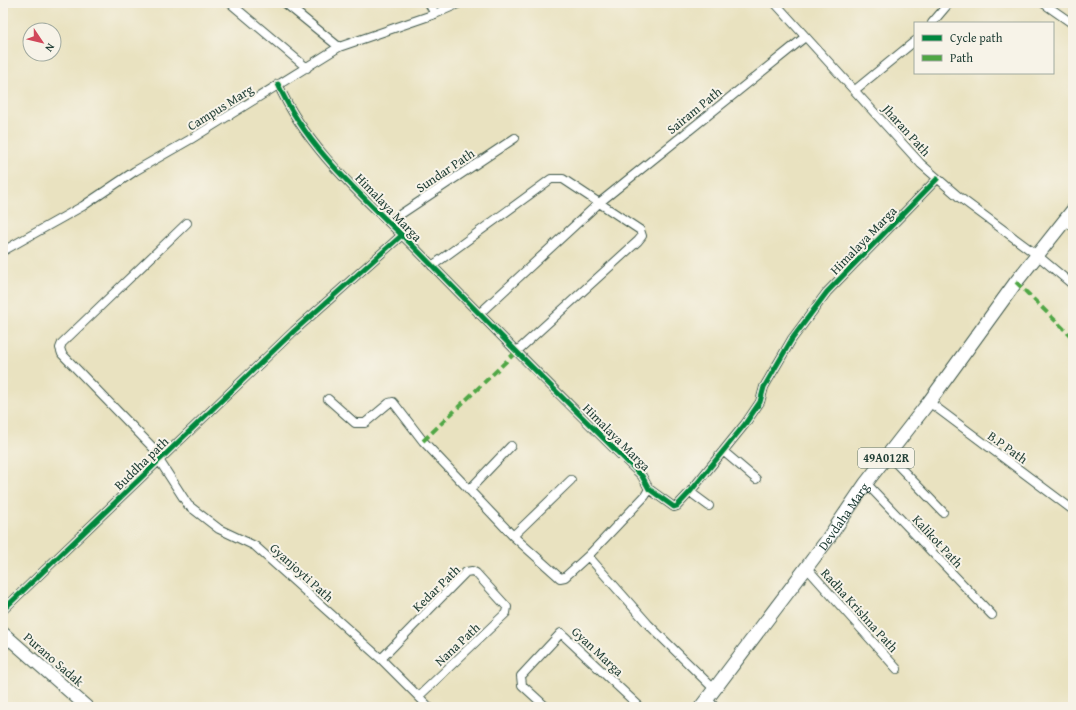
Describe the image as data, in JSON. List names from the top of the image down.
{
  "streets": {
    "main road": ["49A012R", "Devdaha Marg", "Purano Sadak"],
    "street": [
      "Campus Marg",
      "Sairam Path",
      "Jharan Path",
      "Sundar Path",
      "Himalaya Marga",
      "B.P Path",
      "Buddha path",
      "Kalikot Path",
      "Gyanjoyti Path",
      "Kedar Path",
      "Radha Krishna Path",
      "Nana Path",
      "Gyan Marga"
    ]
  },
  "crossings": [
    ["Campus Marg", "Himalaya Marga"],
    ["Sairam Path", "Jharan Path"],
    ["Sairam Path", "Himalaya Marga"],
    ["Jharan Path", "Himalaya Marga"],
    ["Jharan Path", "Devdaha Marg"],
    ["Sundar Path", "Himalaya Marga"],
    ["Himalaya Marga", "Buddha path"],
    ["B.P Path", "Devdaha Marg"],
    ["Buddha path", "Gyanjoyti Path"],
    ["Devdaha Marg", "Kalikot Path"],
    ["Devdaha Marg", "Radha Krishna Path"],
    ["Gyanjoyti Path", "Kedar Path"],
    ["Gyanjoyti Path", "Nana Path"],
    ["Kedar Path", "Nana Path"]
  ],
  "legend": ["Cycle path", "Path"],
  "north": "bottom right"
}
